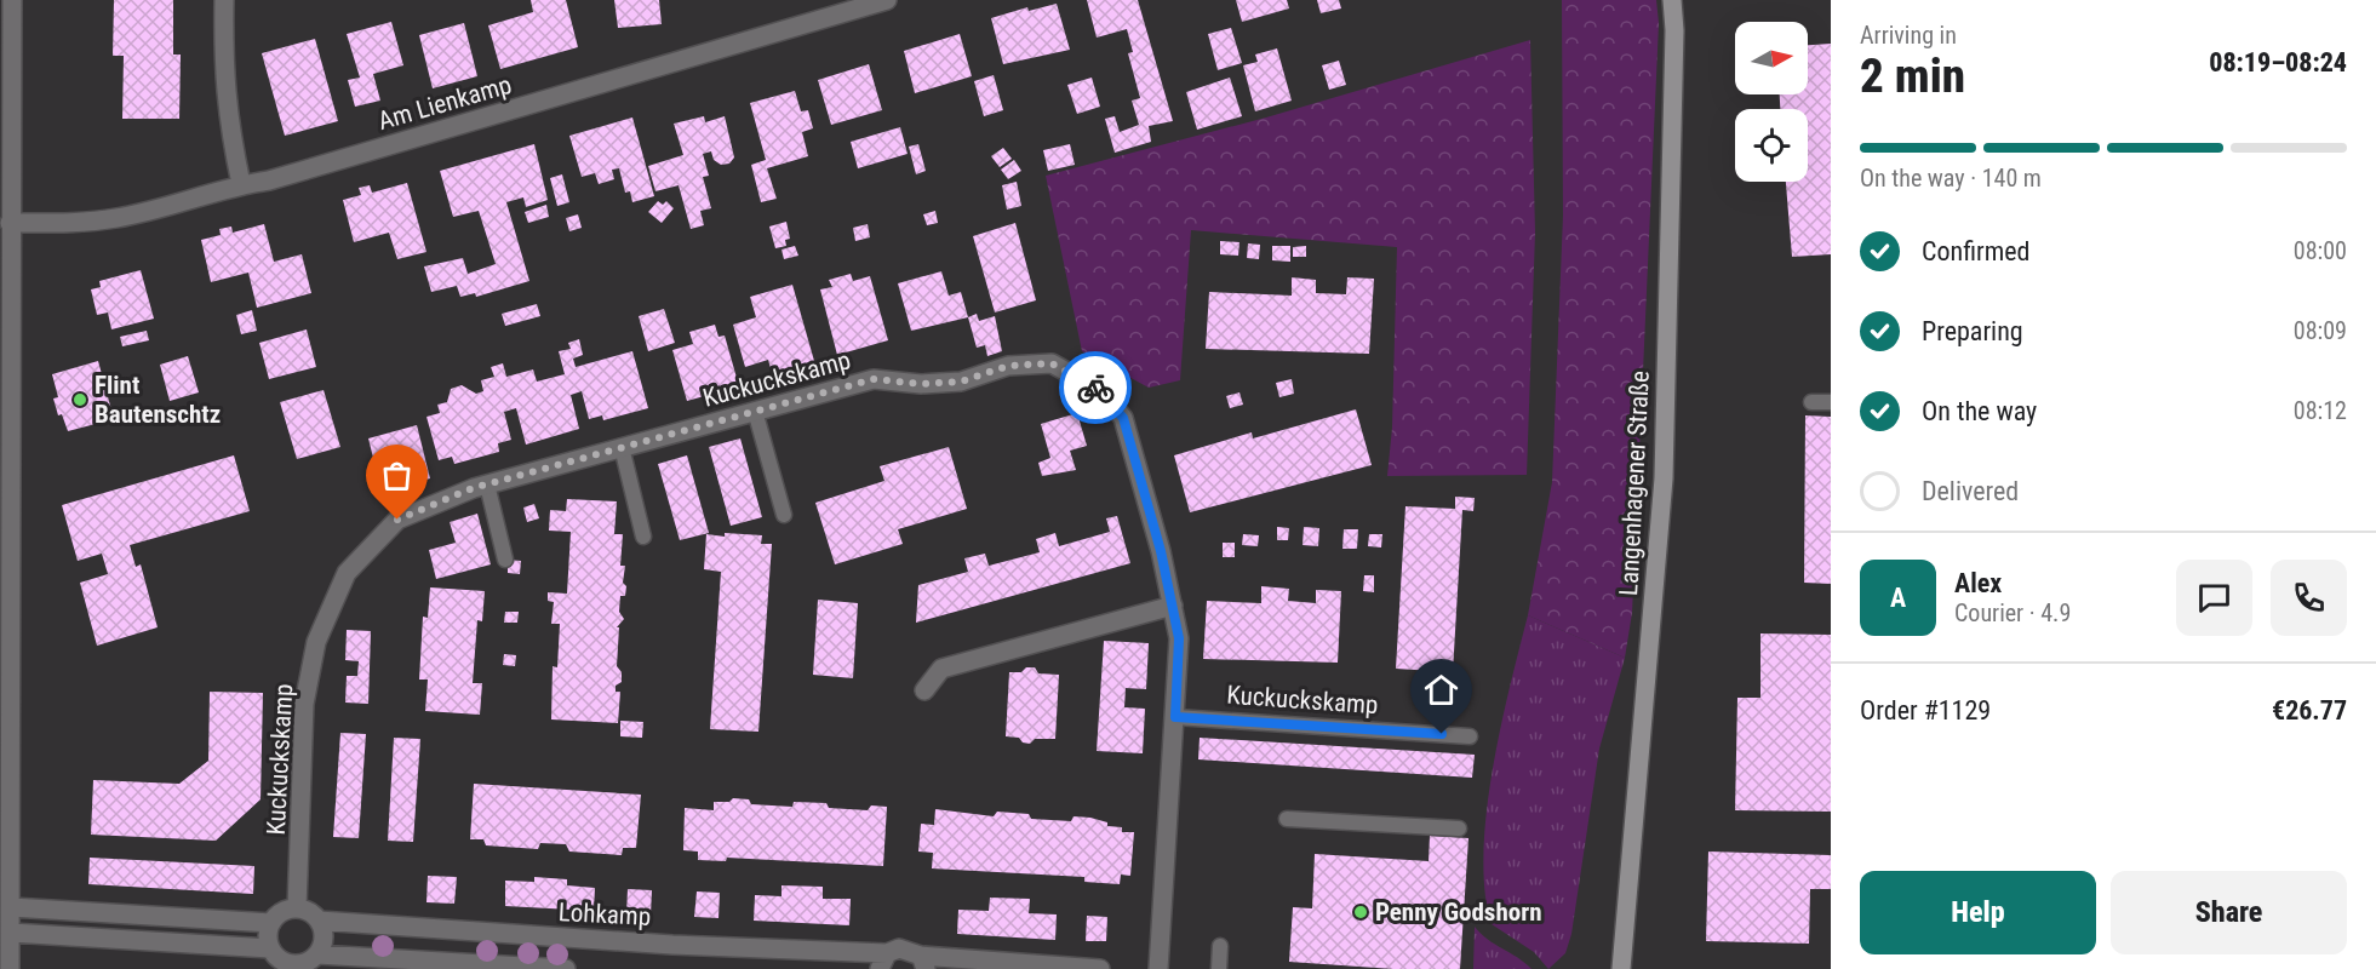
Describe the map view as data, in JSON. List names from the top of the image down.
{
  "streets": {
    "main road": ["Langenhagener Straße"],
    "street": ["Am Lienkamp", "Kuckuckskamp", "Lohkamp"]
  },
  "crossings": [
    ["Kuckuckskamp", "Lohkamp"]
  ],
  "places": ["Flint Bautenschtz", "Penny Godshorn"],
  "north": "right",
  "page": {
    "heading": ["2 min", "Arriving in", "08:19–08:24"],
    "panel": [
      "Alex",
      "Courier · 4.9",
      "Order #1129",
      "€26.77"
    ],
    "bar": "On the way · 140 m",
    "list": [
      ["Confirmed", "08:00"],
      ["Preparing", "08:09"],
      ["On the way", "08:12"],
      "Delivered"
    ],
    "round": "A",
    "buttons": ["Help", "Share"]
  }
}
